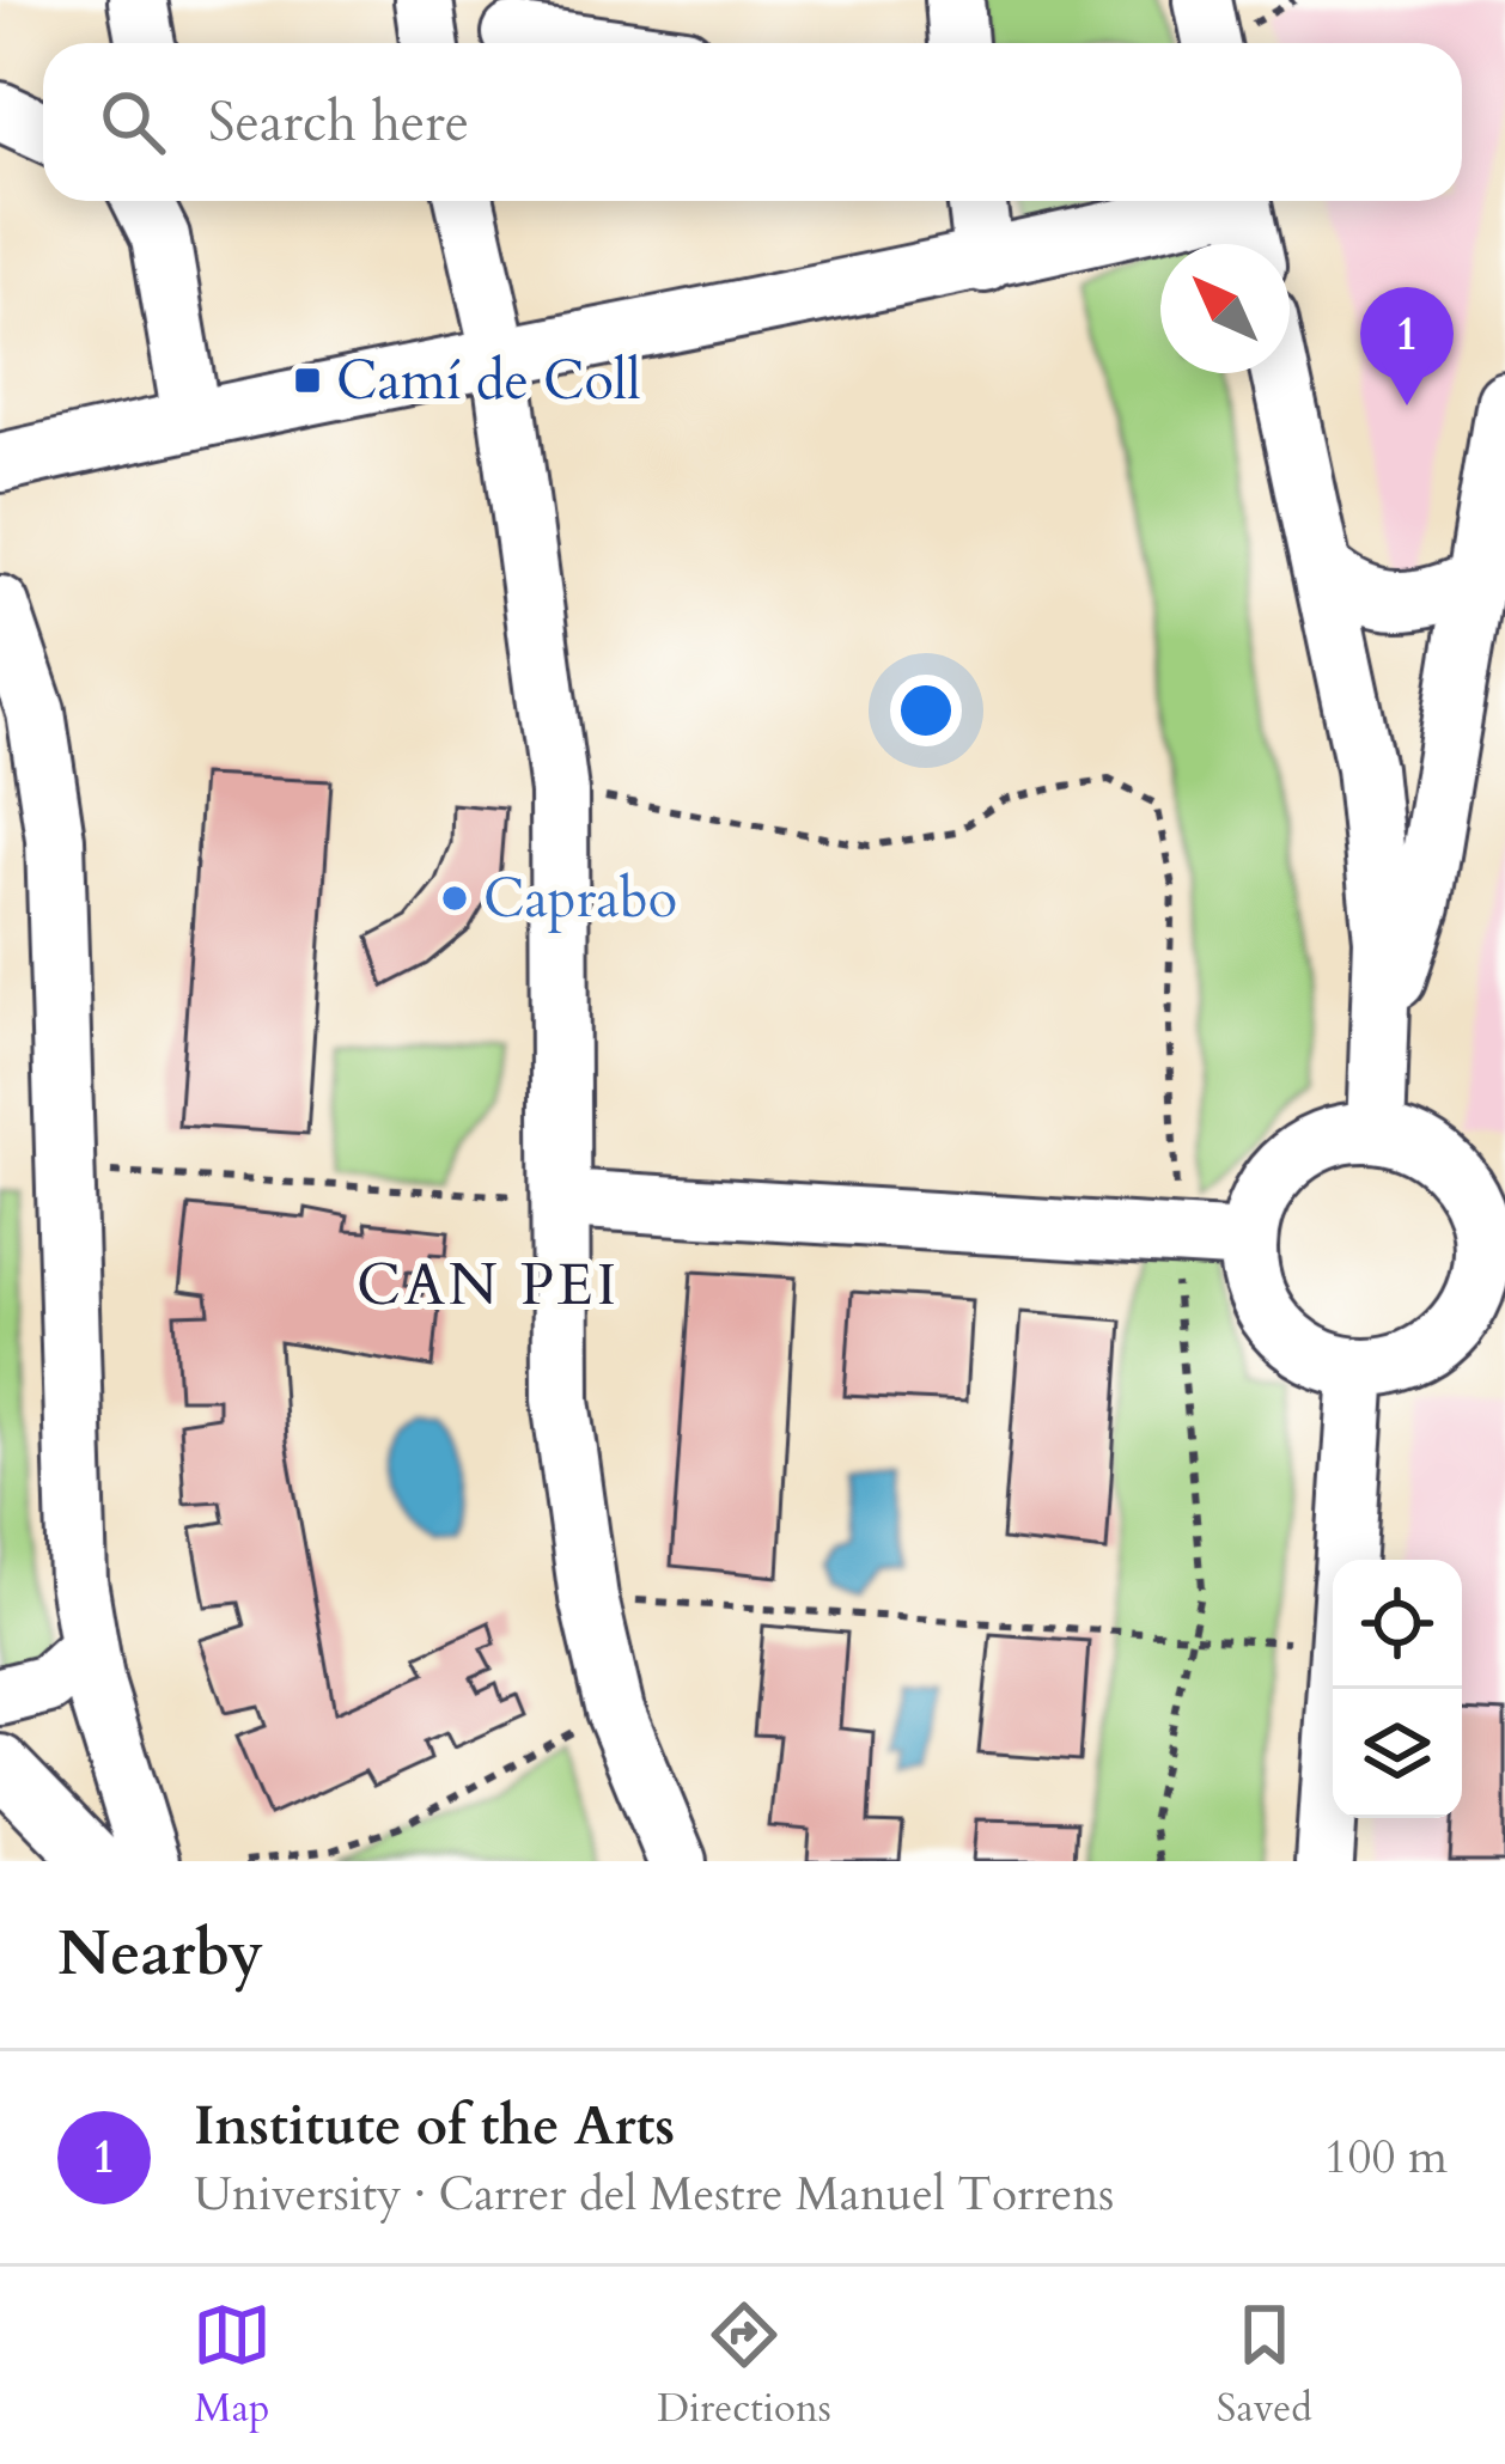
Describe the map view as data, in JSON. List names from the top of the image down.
{
  "districts": ["CAN PEI"],
  "places": {
    "transit": ["Camí de Coll"],
    "other": ["Caprabo"]
  },
  "north": "top left",
  "page": {
    "search": "Search here",
    "pins": "1",
    "heading": "Nearby",
    "list": [
      {
        "mark": "1",
        "name": "Institute of the Arts",
        "note": "University · Carrer del Mestre Manuel Torrens",
        "value": "100 m"
      }
    ],
    "nav": ["Map", "Directions", "Saved"]
  }
}
